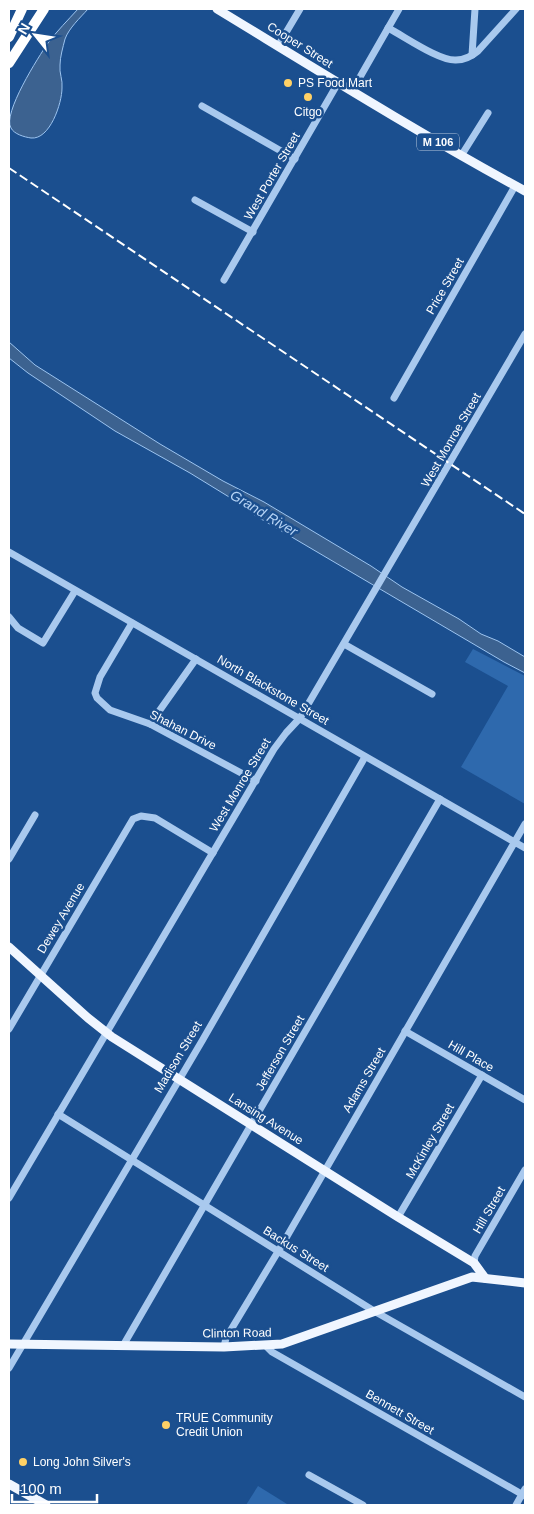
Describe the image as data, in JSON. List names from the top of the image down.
{
  "streets": {
    "main road": [
      "Cooper Street",
      "M 106",
      "Lansing Avenue",
      "Clinton Road"
    ],
    "street": [
      "West Porter Street",
      "Price Street",
      "West Monroe Street",
      "North Blackstone Street",
      "Shahan Drive",
      "Dewey Avenue",
      "Jefferson Street",
      "Hill Place",
      "Madison Street",
      "Adams Street",
      "McKinley Street",
      "Hill Street",
      "Backus Street",
      "Bennett Street"
    ]
  },
  "crossings": [
    ["Cooper Street", "West Porter Street"],
    ["Cooper Street", "Price Street"],
    ["West Monroe Street", "North Blackstone Street"],
    ["West Monroe Street", "Shahan Drive"],
    ["West Monroe Street", "Dewey Avenue"],
    ["West Monroe Street", "Lansing Avenue"],
    ["West Monroe Street", "Backus Street"],
    ["North Blackstone Street", "Shahan Drive"],
    ["North Blackstone Street", "Jefferson Street"],
    ["North Blackstone Street", "Madison Street"],
    ["North Blackstone Street", "Adams Street"],
    ["Dewey Avenue", "Lansing Avenue"],
    ["Jefferson Street", "Lansing Avenue"],
    ["Jefferson Street", "Backus Street"],
    ["Jefferson Street", "Clinton Road"],
    ["Hill Place", "Adams Street"],
    ["Hill Place", "McKinley Street"],
    ["Madison Street", "Lansing Avenue"],
    ["Madison Street", "Backus Street"],
    ["Madison Street", "Clinton Road"],
    ["Adams Street", "Lansing Avenue"],
    ["Adams Street", "Backus Street"],
    ["Adams Street", "Clinton Road"],
    ["Lansing Avenue", "McKinley Street"],
    ["Lansing Avenue", "Hill Street"],
    ["Lansing Avenue", "Clinton Road"],
    ["Backus Street", "Clinton Road"],
    ["Clinton Road", "Bennett Street"]
  ],
  "water": ["Grand River"],
  "places": [
    "PS Food Mart",
    "Citgo",
    "TRUE Community Credit Union",
    "Long John Silver's"
  ],
  "scale_bar": "100 m",
  "north": "top left"
}
